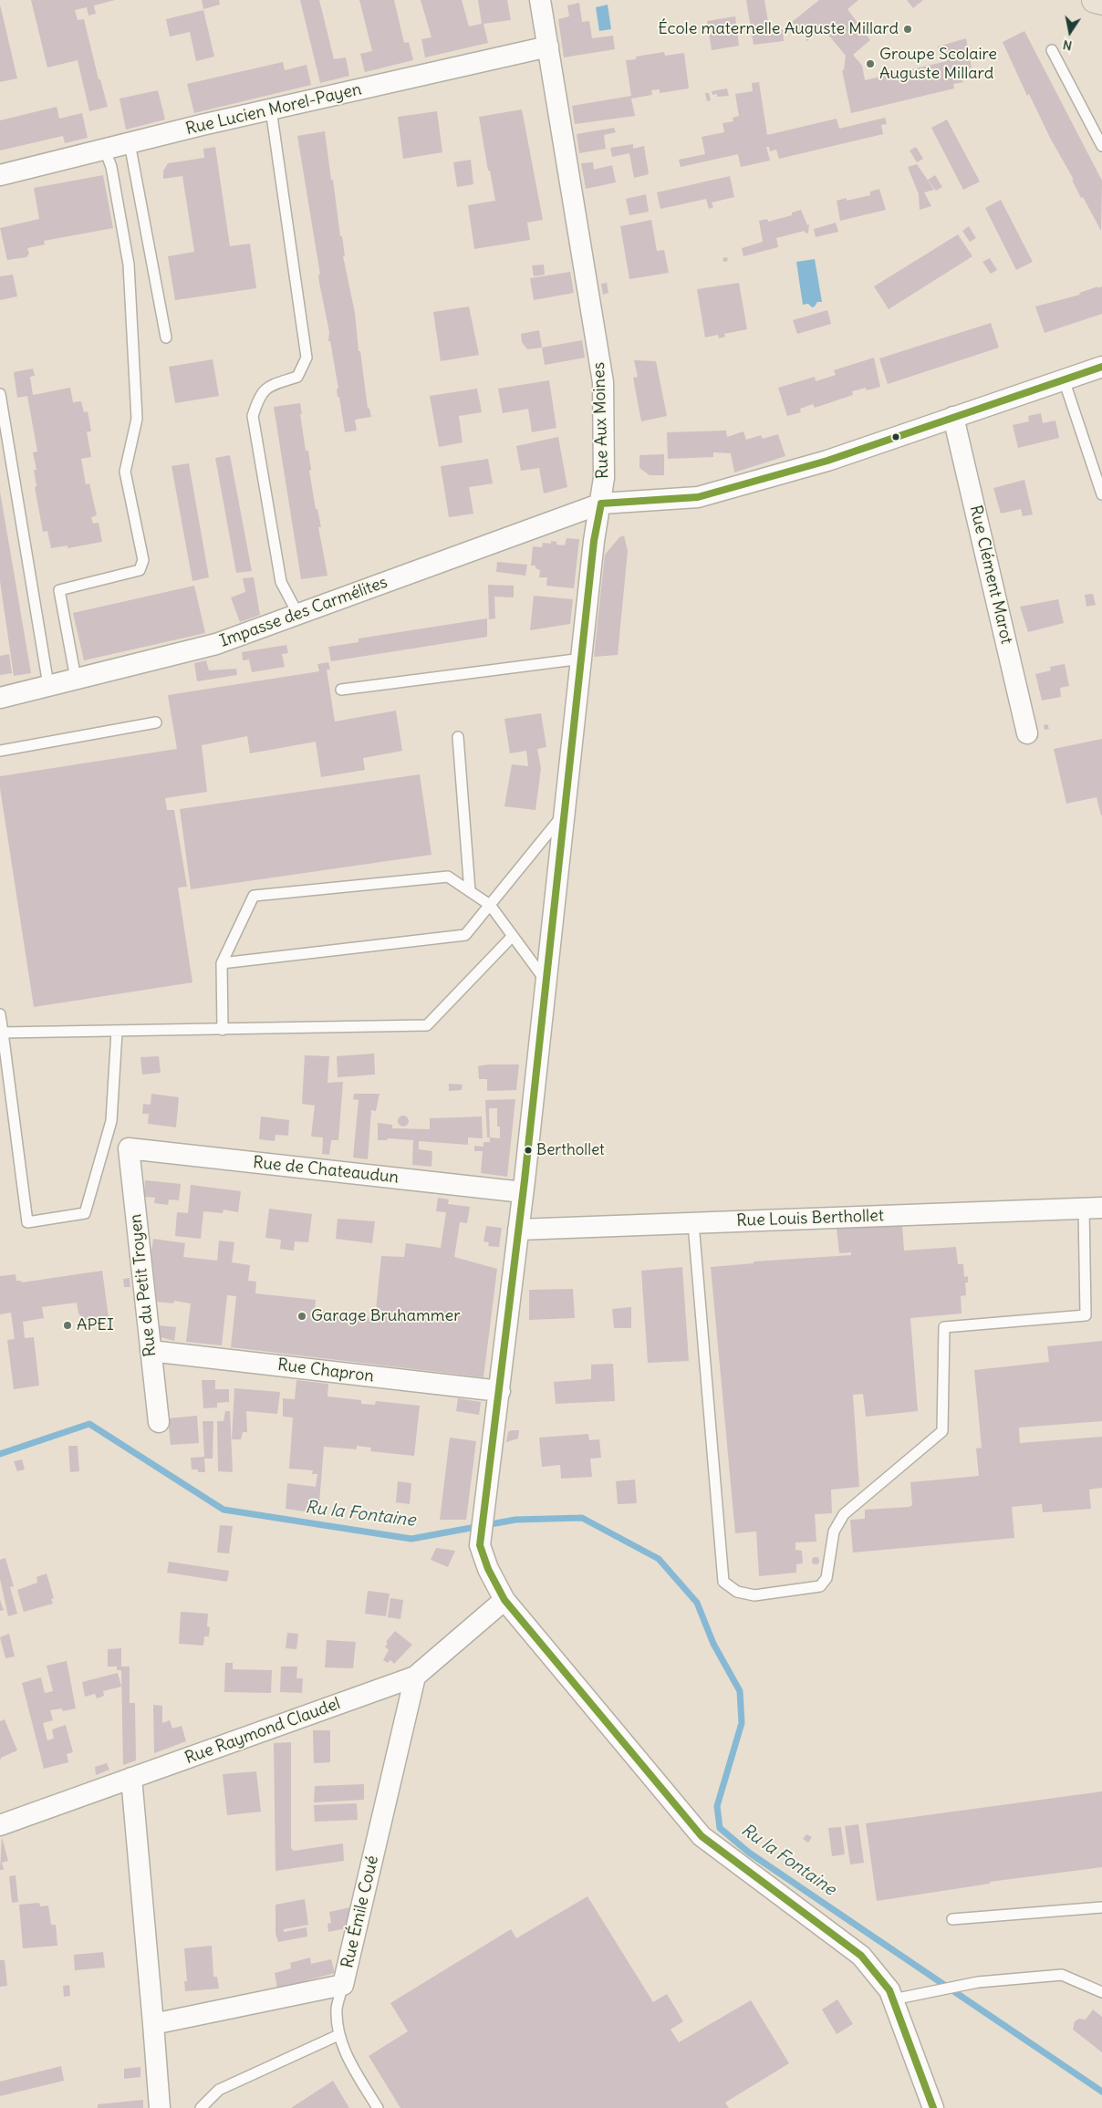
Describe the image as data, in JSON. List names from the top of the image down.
{
  "streets": {
    "street": [
      "Rue Lucien Morel-Payen",
      "Rue Aux Moines",
      "Rue Clément Marot",
      "Impasse des Carmélites",
      "Rue de Chateaudun",
      "Rue Louis Berthollet",
      "Rue du Petit Troyen",
      "Rue Chapron",
      "Rue Raymond Claudel",
      "Rue Émile Coué"
    ]
  },
  "crossings": [
    ["Rue Lucien Morel-Payen", "Rue Aux Moines"],
    ["Rue Aux Moines", "Impasse des Carmélites"],
    ["Rue Aux Moines", "Rue de Chateaudun"],
    ["Rue Aux Moines", "Rue Louis Berthollet"],
    ["Rue Aux Moines", "Rue Chapron"],
    ["Rue Aux Moines", "Rue Raymond Claudel"],
    ["Rue Clément Marot", "Impasse des Carmélites"],
    ["Rue de Chateaudun", "Rue du Petit Troyen"],
    ["Rue du Petit Troyen", "Rue Chapron"],
    ["Rue Raymond Claudel", "Rue Émile Coué"]
  ],
  "water": ["Ru la Fontaine"],
  "places": [
    "École maternelle Auguste Millard",
    "Groupe Scolaire Auguste Millard",
    "Berthollet",
    "Garage Bruhammer",
    "APEI"
  ],
  "north": "bottom"
}
